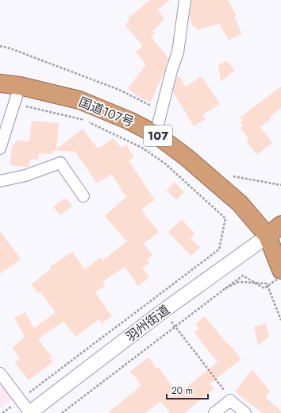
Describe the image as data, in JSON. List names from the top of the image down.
{
  "streets": {
    "highway": ["国道107号", "107"],
    "street": ["羽州街道"]
  },
  "crossings": [
    ["国道107号", "羽州街道"]
  ],
  "scale_bar": "20 m"
}
